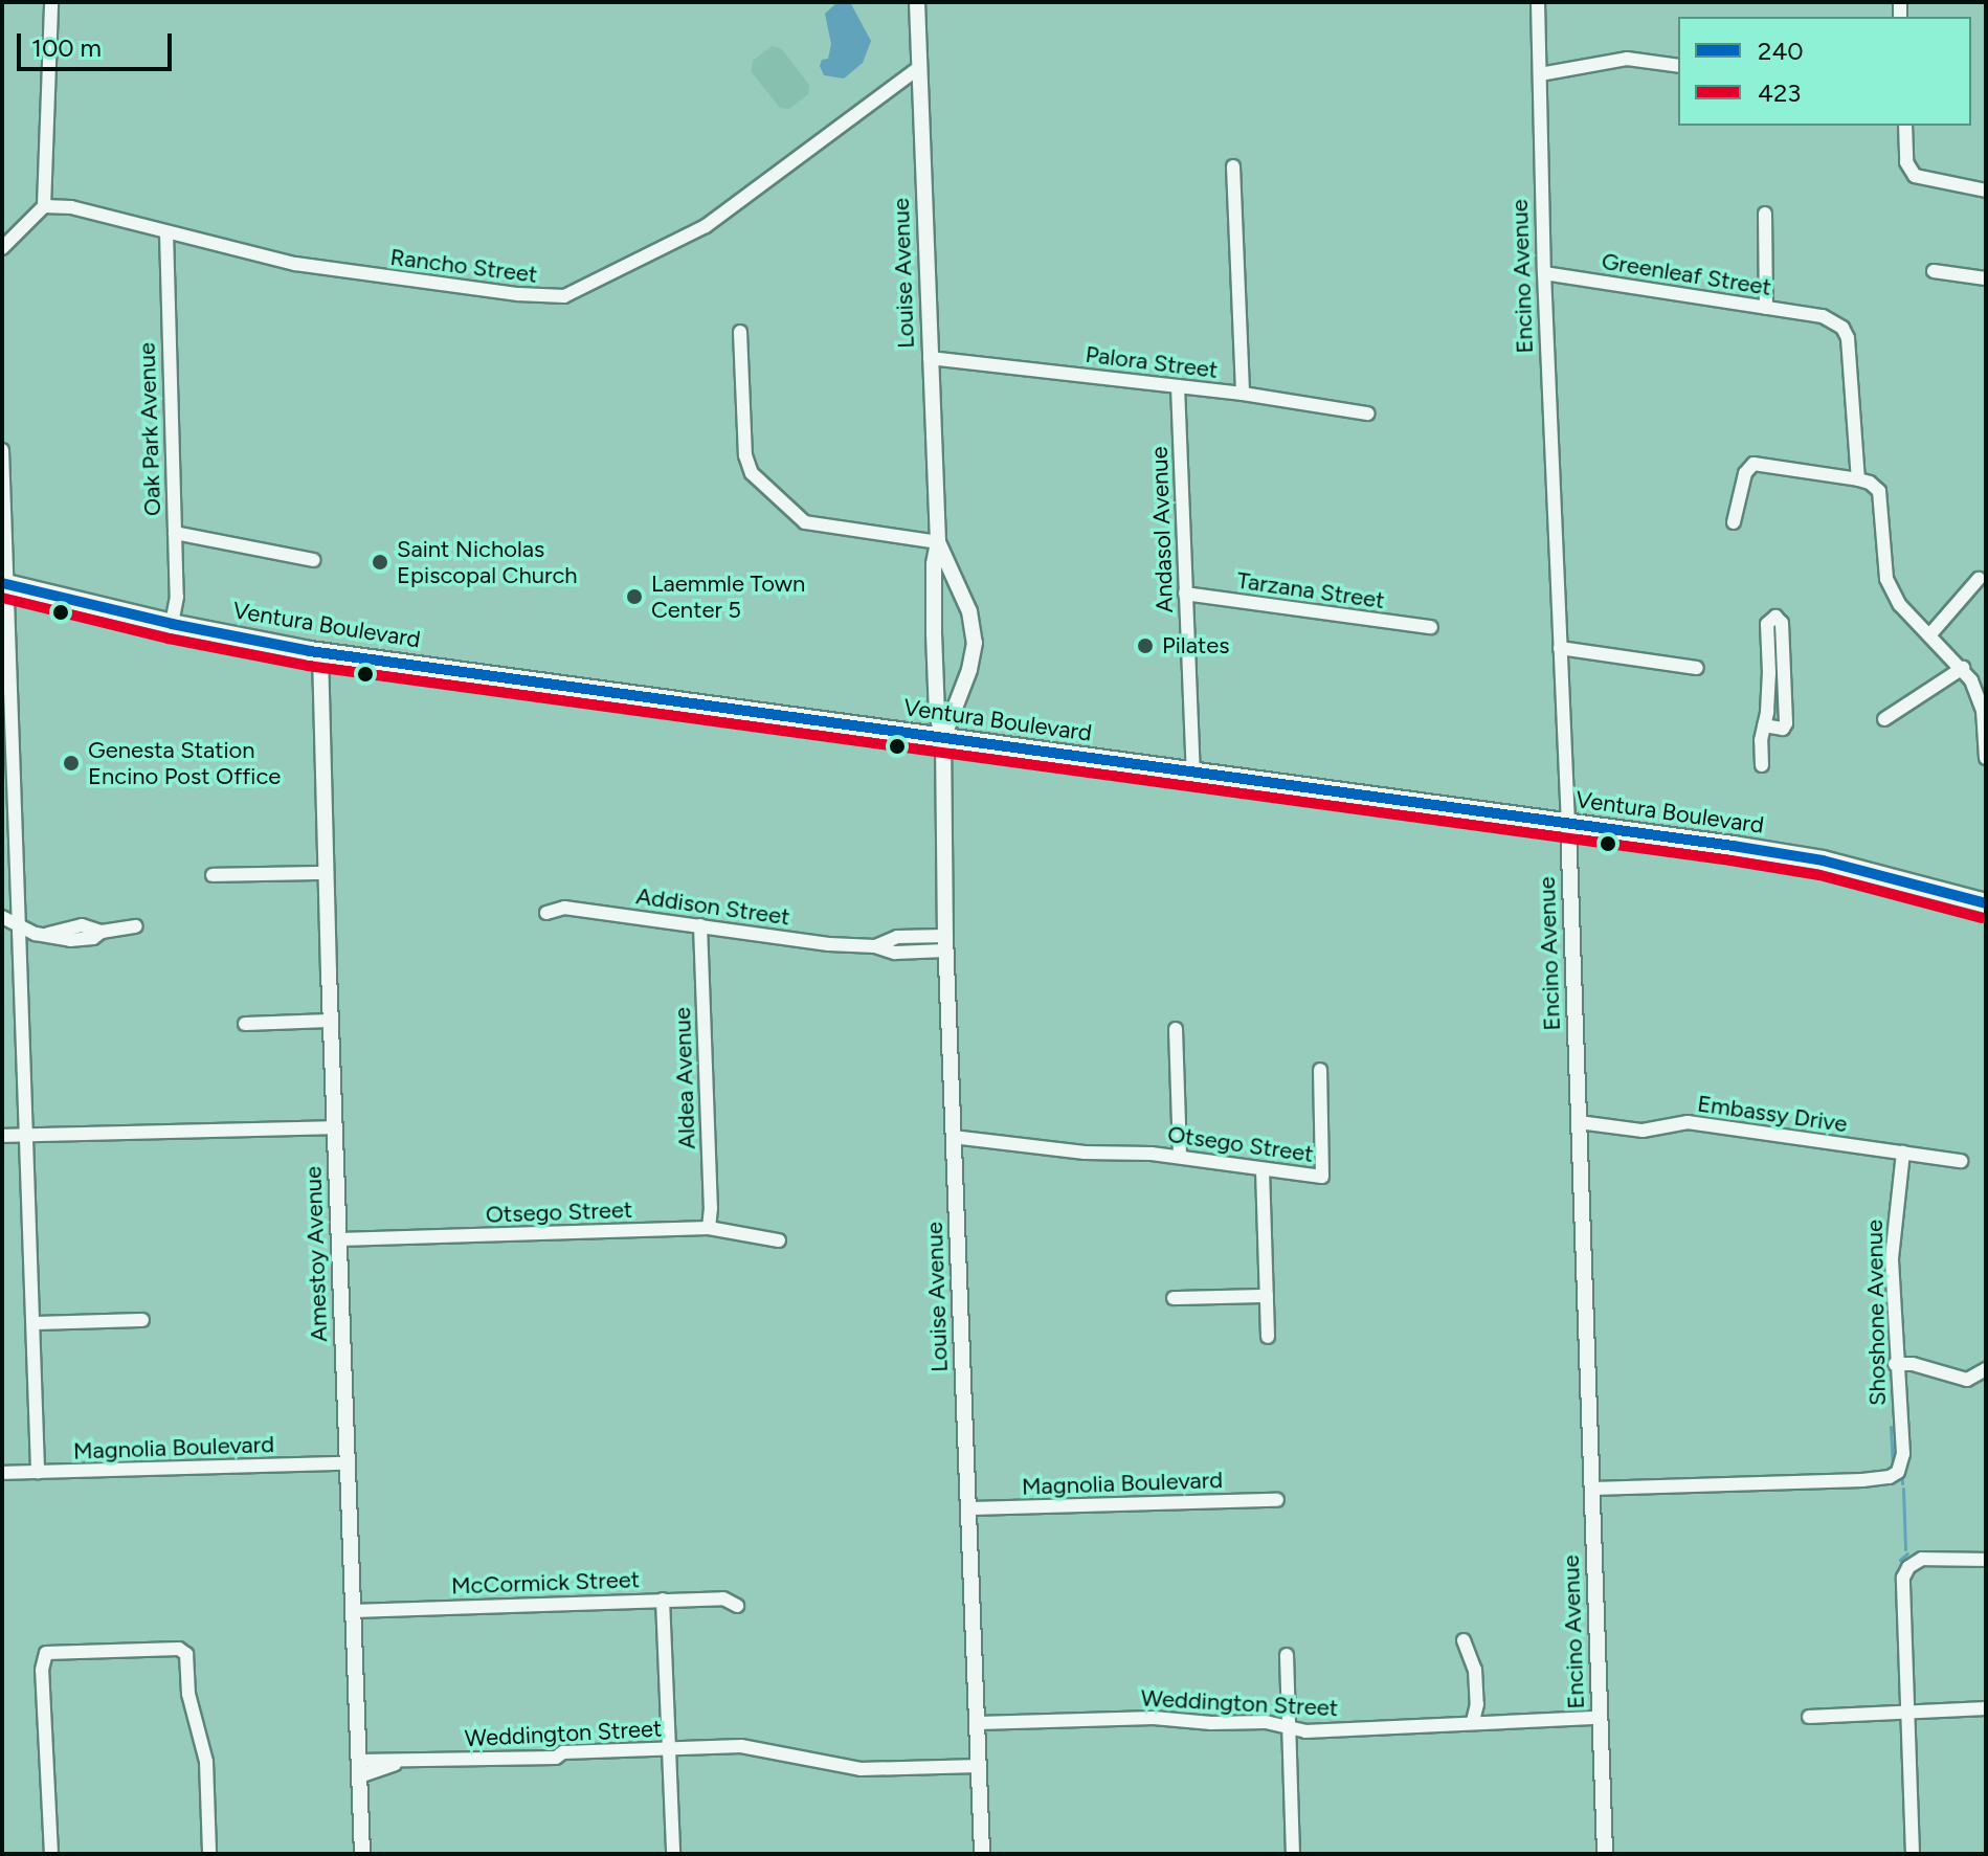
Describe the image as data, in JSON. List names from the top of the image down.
{
  "streets": {
    "main road": ["Ventura Boulevard"],
    "street": [
      "Rancho Street",
      "Louise Avenue",
      "Greenleaf Street",
      "Encino Avenue",
      "Palora Street",
      "Oak Park Avenue",
      "Andasol Avenue",
      "Tarzana Street",
      "Addison Street",
      "Aldea Avenue",
      "Embassy Drive",
      "Otsego Street",
      "Amestoy Avenue",
      "Shoshone Avenue",
      "Magnolia Boulevard",
      "McCormick Street",
      "Weddington Street"
    ]
  },
  "crossings": [
    ["Rancho Street", "Louise Avenue"],
    ["Rancho Street", "Oak Park Avenue"],
    ["Louise Avenue", "Palora Street"],
    ["Louise Avenue", "Ventura Boulevard"],
    ["Louise Avenue", "Addison Street"],
    ["Louise Avenue", "Otsego Street"],
    ["Louise Avenue", "Magnolia Boulevard"],
    ["Louise Avenue", "Weddington Street"],
    ["Greenleaf Street", "Encino Avenue"],
    ["Encino Avenue", "Ventura Boulevard"],
    ["Encino Avenue", "Embassy Drive"],
    ["Encino Avenue", "Shoshone Avenue"],
    ["Encino Avenue", "Weddington Street"],
    ["Palora Street", "Andasol Avenue"],
    ["Oak Park Avenue", "Ventura Boulevard"],
    ["Andasol Avenue", "Tarzana Street"],
    ["Andasol Avenue", "Ventura Boulevard"],
    ["Ventura Boulevard", "Amestoy Avenue"],
    ["Addison Street", "Aldea Avenue"],
    ["Aldea Avenue", "Otsego Street"],
    ["Embassy Drive", "Shoshone Avenue"],
    ["Otsego Street", "Amestoy Avenue"],
    ["Amestoy Avenue", "Magnolia Boulevard"],
    ["Amestoy Avenue", "McCormick Street"],
    ["Amestoy Avenue", "Weddington Street"]
  ],
  "places": [
    "Saint Nicholas Episcopal Church",
    "Laemmle Town Center 5",
    "Pilates",
    "Genesta Station Encino Post Office"
  ],
  "lines": ["transit line 240", "transit line 423"],
  "legend": ["240", "423"],
  "scale_bar": "100 m"
}
